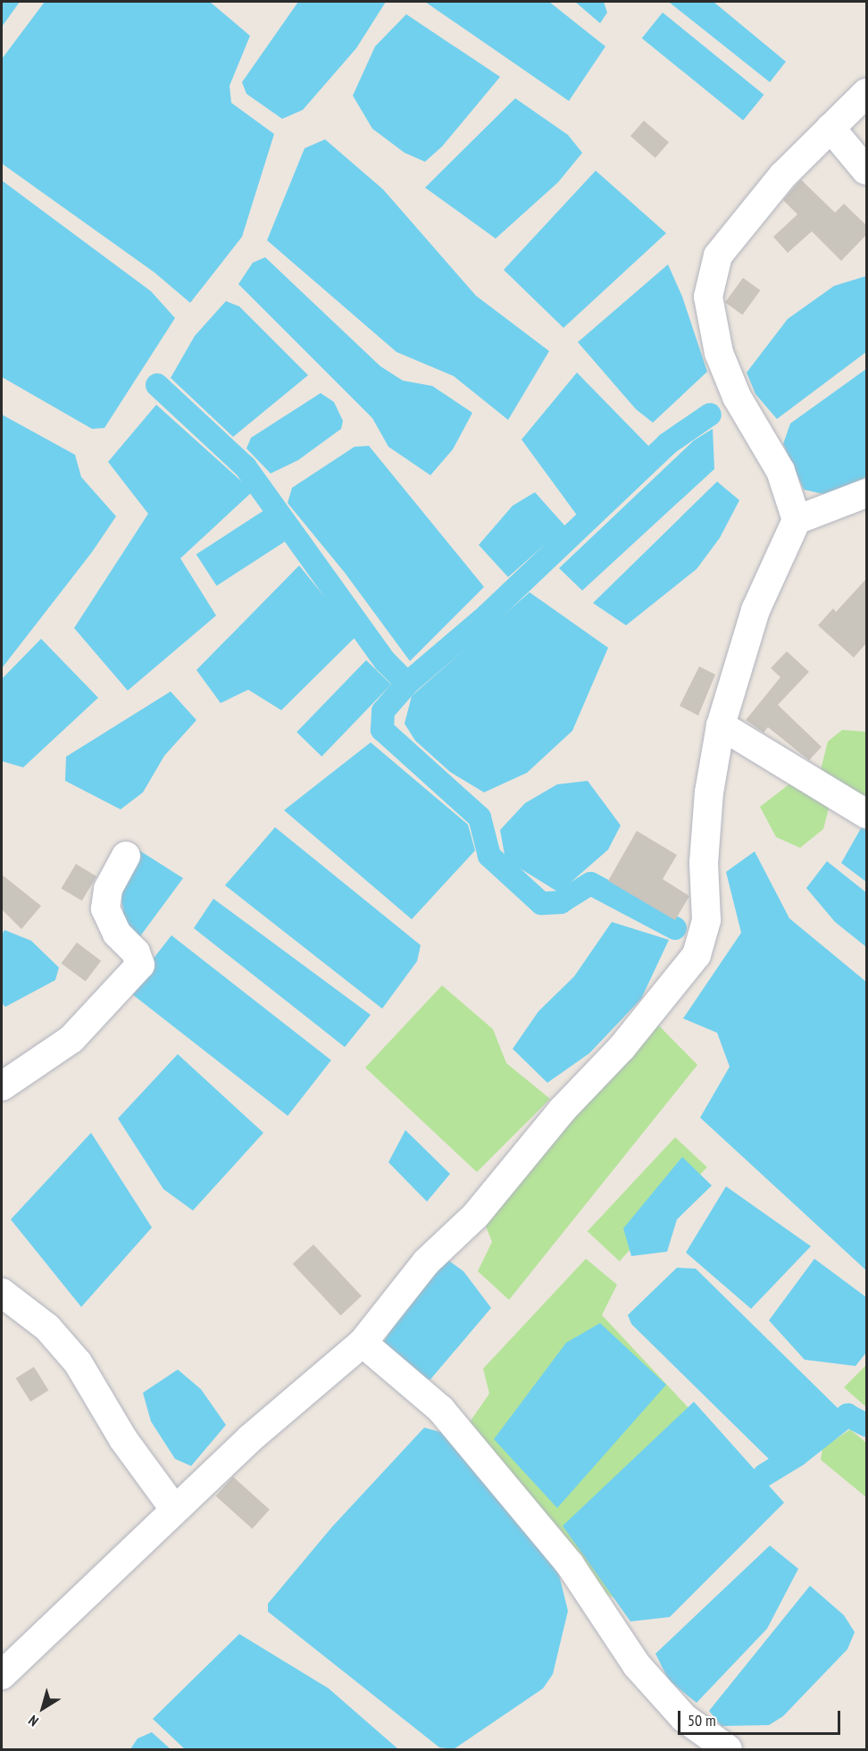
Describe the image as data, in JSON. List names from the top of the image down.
{
  "scale_bar": "50 m",
  "north": "bottom left"
}
